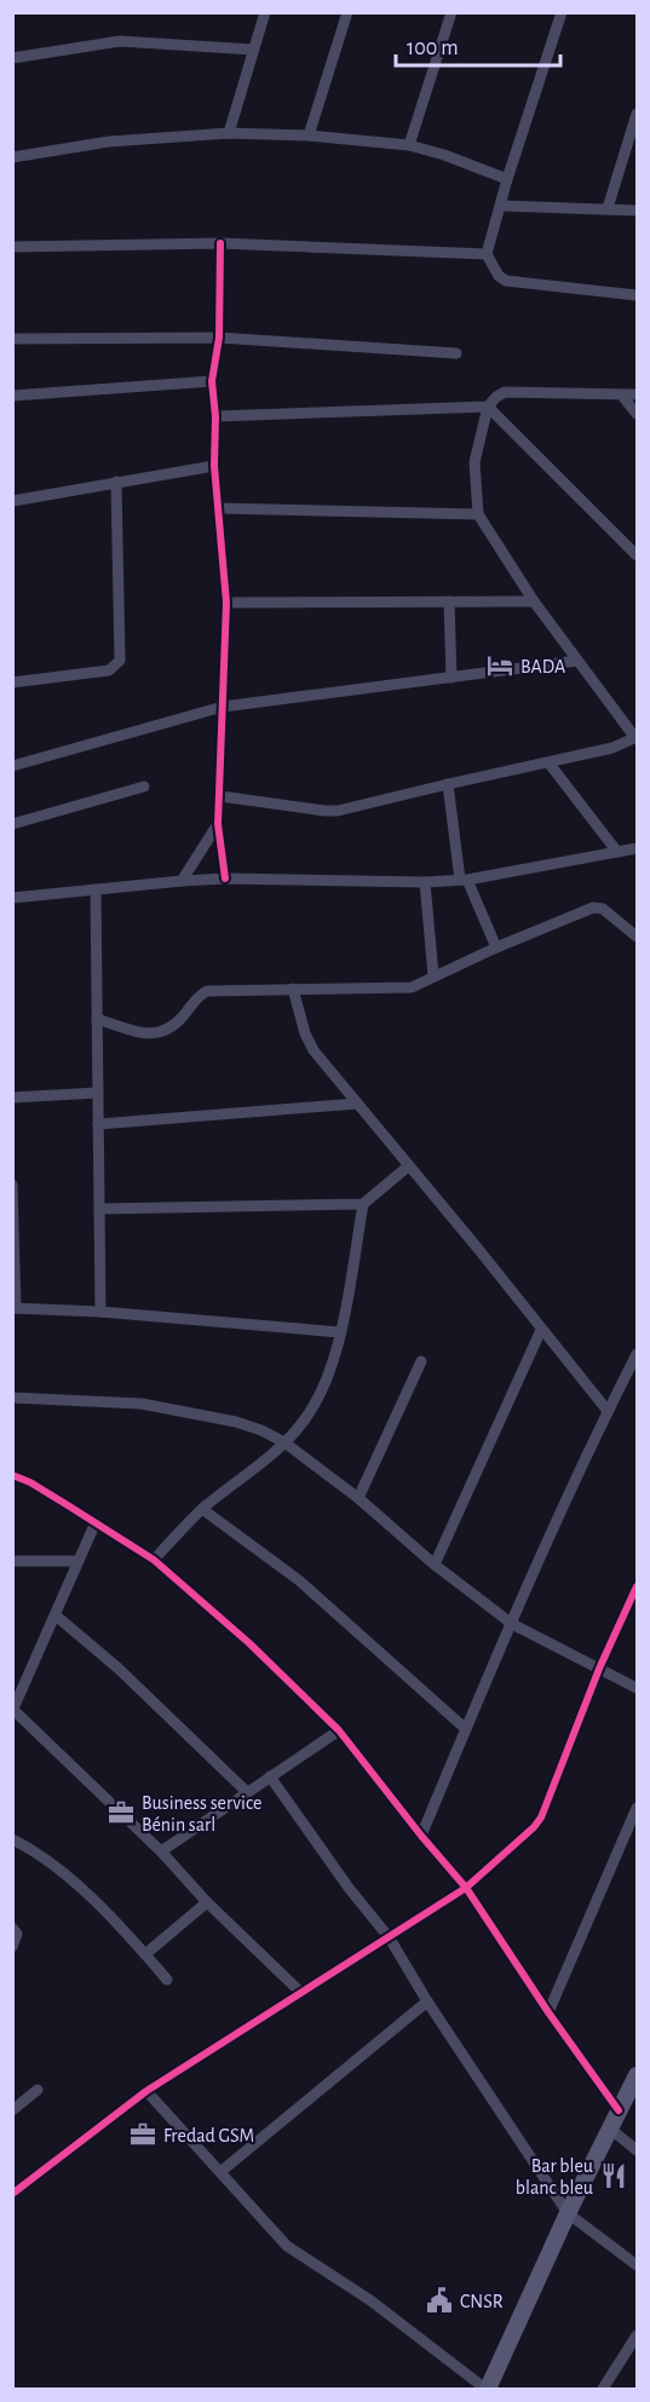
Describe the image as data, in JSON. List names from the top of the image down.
{
  "places": {
    "hotel": ["BADA"],
    "office": ["Business service Bénin sarl", "Fredad GSM"],
    "restaurant": ["Bar bleu blanc bleu"],
    "public building": ["CNSR"]
  },
  "scale_bar": "100 m"
}
